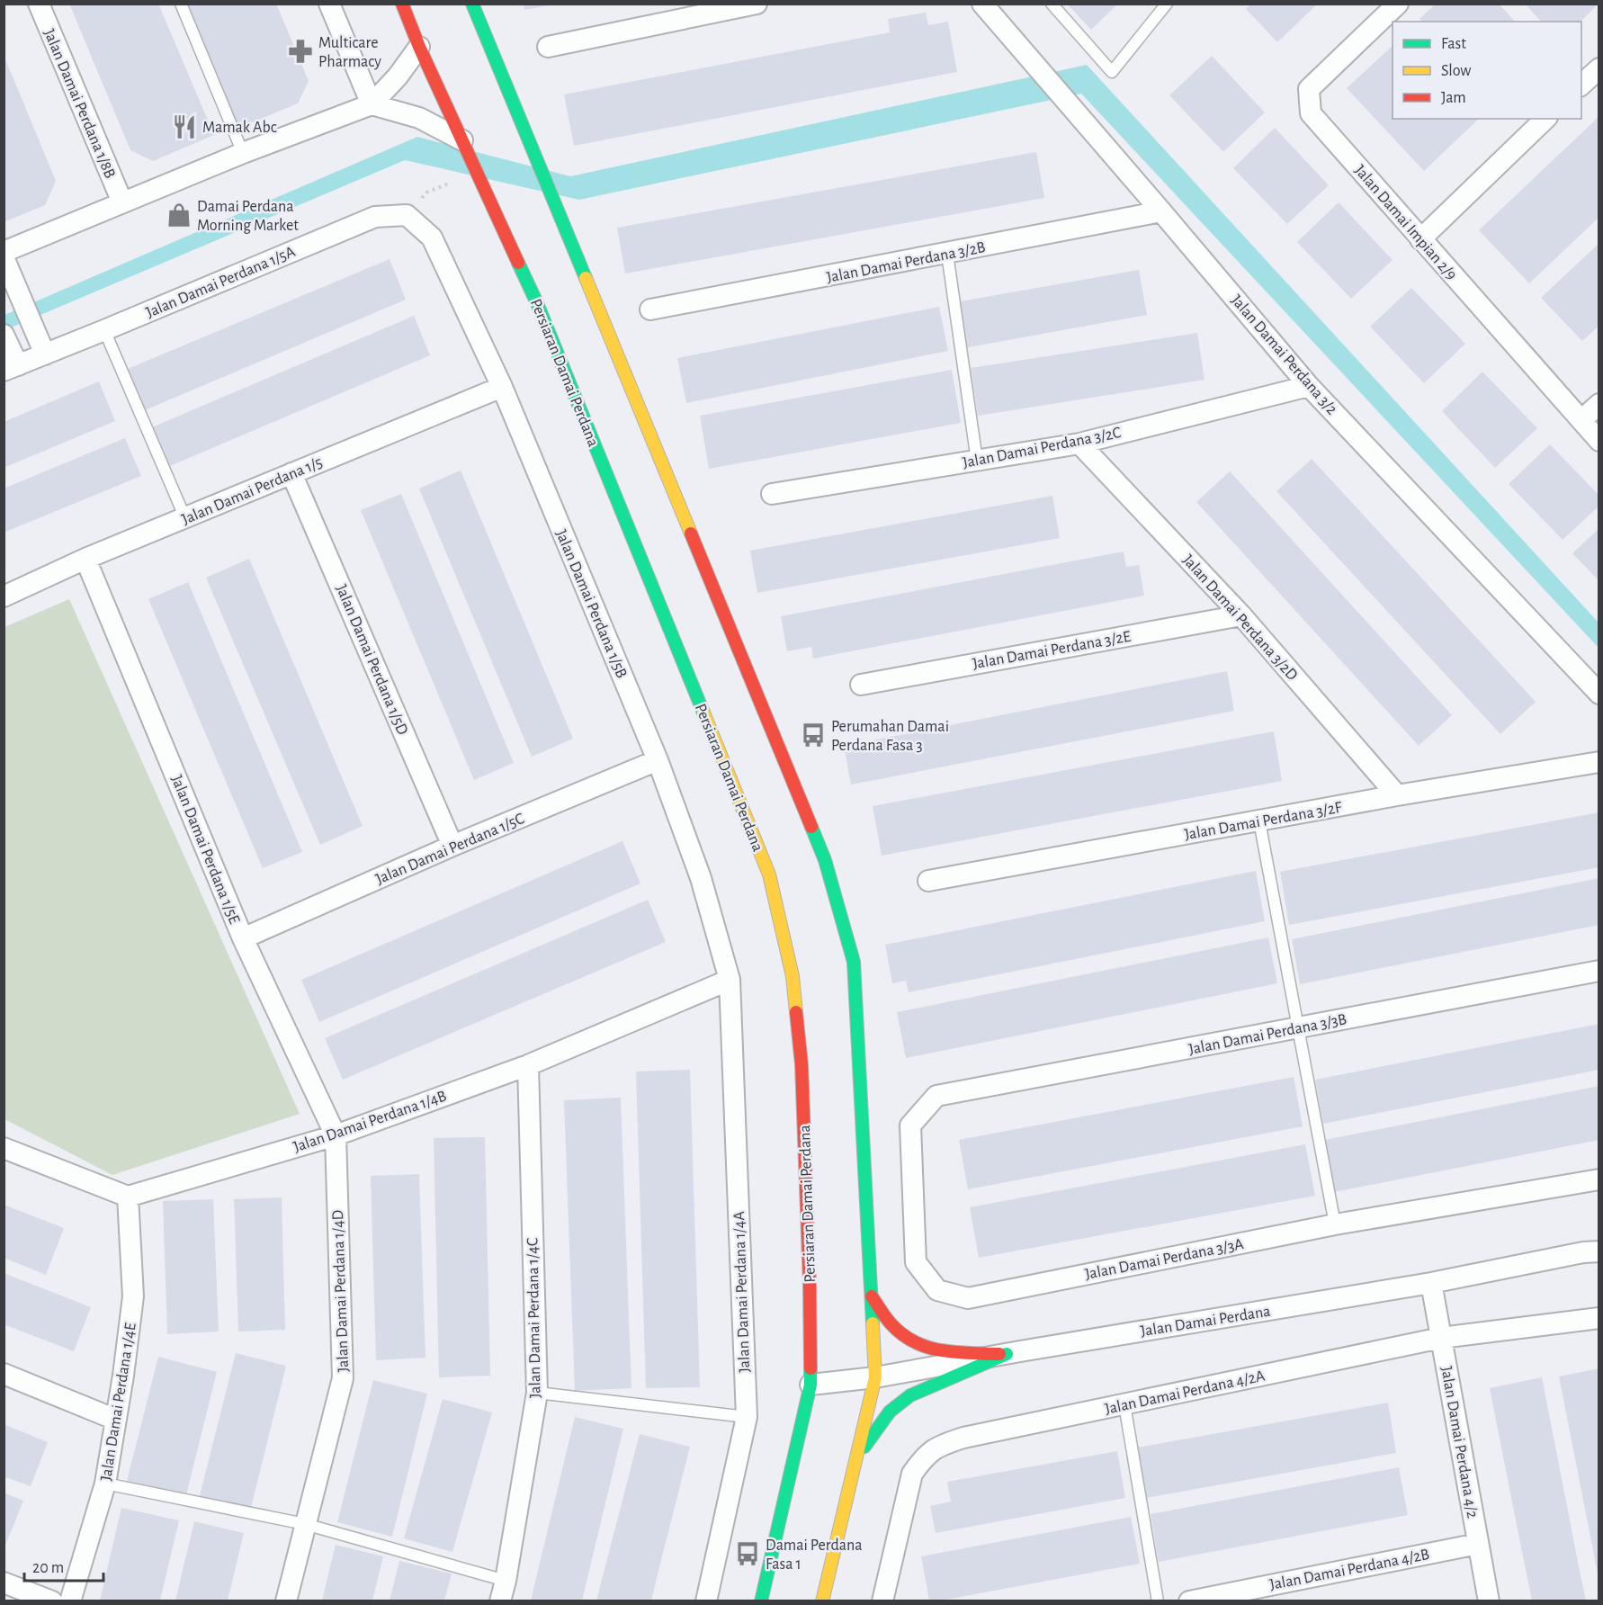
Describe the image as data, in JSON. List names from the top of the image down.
{
  "streets": {
    "main road": ["Persiaran Damai Perdana"],
    "street": [
      "Jalan Damai Perdana 1/8B",
      "Jalan Damai Impian 2/9",
      "Jalan Damai Perdana 3/2B",
      "Jalan Damai Perdana 1/5A",
      "Jalan Damai Perdana 3/2",
      "Jalan Damai Perdana 3/2C",
      "Jalan Damai Perdana 1/5",
      "Jalan Damai Perdana 1/5B",
      "Jalan Damai Perdana 3/2D",
      "Jalan Damai Perdana 3/2E",
      "Jalan Damai Perdana 1/5D",
      "Jalan Damai Perdana 3/2F",
      "Jalan Damai Perdana 1/5C",
      "Jalan Damai Perdana 1/5E",
      "Jalan Damai Perdana 3/3B",
      "Jalan Damai Perdana 1/4B",
      "Jalan Damai Perdana 3/3A",
      "Jalan Damai Perdana 1/4D",
      "Jalan Damai Perdana 1/4A",
      "Jalan Damai Perdana 1/4C",
      "Jalan Damai Perdana",
      "Jalan Damai Perdana 4/2A",
      "Jalan Damai Perdana 1/4E",
      "Jalan Damai Perdana 4/2",
      "Jalan Damai Perdana 4/2B"
    ]
  },
  "crossings": [
    ["Jalan Damai Perdana 3/2B", "Jalan Damai Perdana 3/2"],
    ["Jalan Damai Perdana 1/5A", "Jalan Damai Perdana 1/5B"],
    ["Jalan Damai Perdana 3/2", "Jalan Damai Perdana 3/2C"],
    ["Persiaran Damai Perdana", "Jalan Damai Perdana"],
    ["Jalan Damai Perdana 3/2C", "Jalan Damai Perdana 3/2D"],
    ["Jalan Damai Perdana 1/5", "Jalan Damai Perdana 1/5B"],
    ["Jalan Damai Perdana 1/5", "Jalan Damai Perdana 1/5D"],
    ["Jalan Damai Perdana 1/5", "Jalan Damai Perdana 1/5E"],
    ["Jalan Damai Perdana 1/5B", "Jalan Damai Perdana 1/5C"],
    ["Jalan Damai Perdana 1/5B", "Jalan Damai Perdana 1/4B"],
    ["Jalan Damai Perdana 1/5B", "Jalan Damai Perdana 1/4A"],
    ["Jalan Damai Perdana 3/2D", "Jalan Damai Perdana 3/2E"],
    ["Jalan Damai Perdana 3/2D", "Jalan Damai Perdana 3/2F"],
    ["Jalan Damai Perdana 1/5D", "Jalan Damai Perdana 1/5C"],
    ["Jalan Damai Perdana 1/5C", "Jalan Damai Perdana 1/5E"],
    ["Jalan Damai Perdana 1/5E", "Jalan Damai Perdana 1/4B"],
    ["Jalan Damai Perdana 1/5E", "Jalan Damai Perdana 1/4D"],
    ["Jalan Damai Perdana 3/3B", "Jalan Damai Perdana 3/3A"],
    ["Jalan Damai Perdana 1/4B", "Jalan Damai Perdana 1/4D"],
    ["Jalan Damai Perdana 1/4B", "Jalan Damai Perdana 1/4A"],
    ["Jalan Damai Perdana 1/4B", "Jalan Damai Perdana 1/4C"],
    ["Jalan Damai Perdana 1/4B", "Jalan Damai Perdana 1/4E"],
    ["Jalan Damai Perdana", "Jalan Damai Perdana 4/2"],
    ["Jalan Damai Perdana 4/2A", "Jalan Damai Perdana 4/2"],
    ["Jalan Damai Perdana 4/2", "Jalan Damai Perdana 4/2B"]
  ],
  "places": {
    "pharmacy": ["Multicare Pharmacy"],
    "restaurant": ["Mamak Abc"],
    "shop": ["Damai Perdana Morning Market"],
    "bus stop": ["Perumahan Damai Perdana Fasa 3", "Damai Perdana Fasa 1"]
  },
  "legend": ["Fast", "Slow", "Jam"],
  "scale_bar": "20 m"
}
